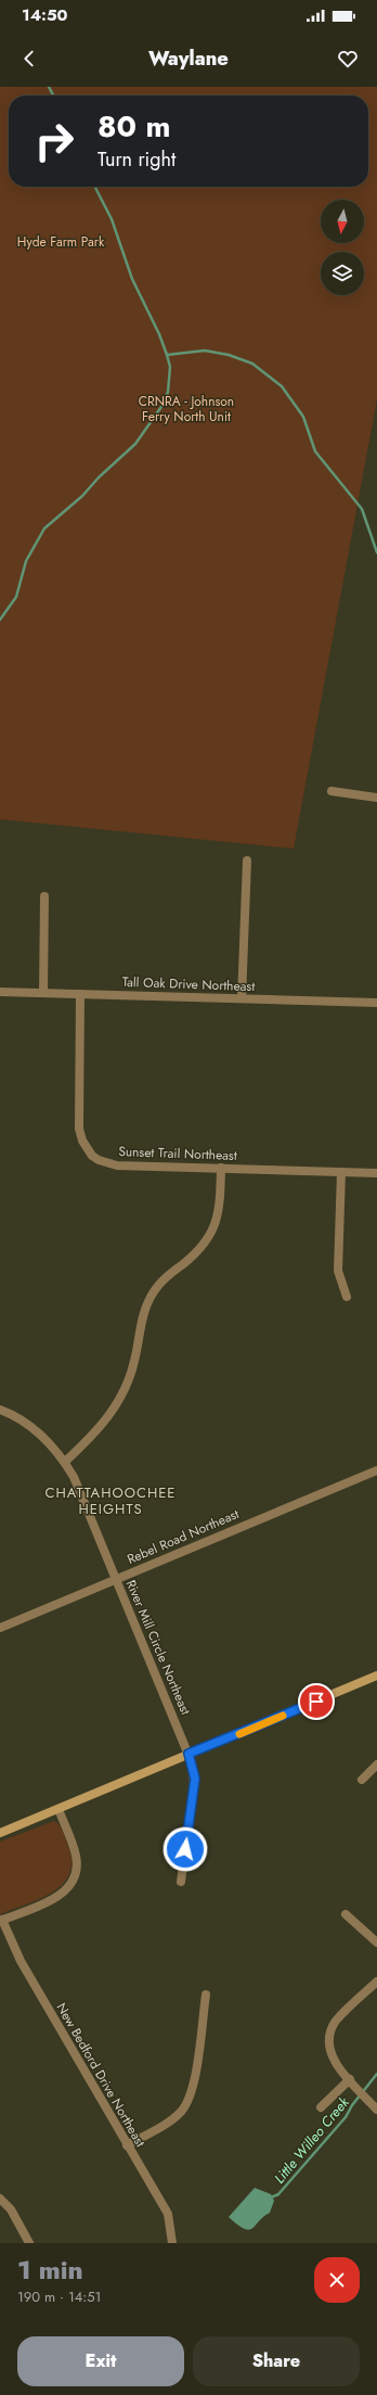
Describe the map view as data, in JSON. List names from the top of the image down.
{
  "streets": {
    "street": [
      "Tall Oak Drive Northeast",
      "Sunset Trail Northeast",
      "Rebel Road Northeast",
      "River Mill Circle Northeast",
      "New Bedford Drive Northeast"
    ]
  },
  "crossings": [
    ["Tall Oak Drive Northeast", "Sunset Trail Northeast"],
    ["Rebel Road Northeast", "River Mill Circle Northeast"]
  ],
  "districts": ["CHATTAHOOCHEE HEIGHTS"],
  "water": ["Little Willeo Creek"],
  "parks": ["Hyde Farm Park", "CRNRA - Johnson Ferry North Unit"],
  "north": "bottom",
  "page": {
    "status": "14:50",
    "header": "Waylane",
    "turn": ["80 m", "Turn right"],
    "heading": ["1 min", "190 m · 14:51"],
    "buttons": ["Exit", "Share"]
  }
}
